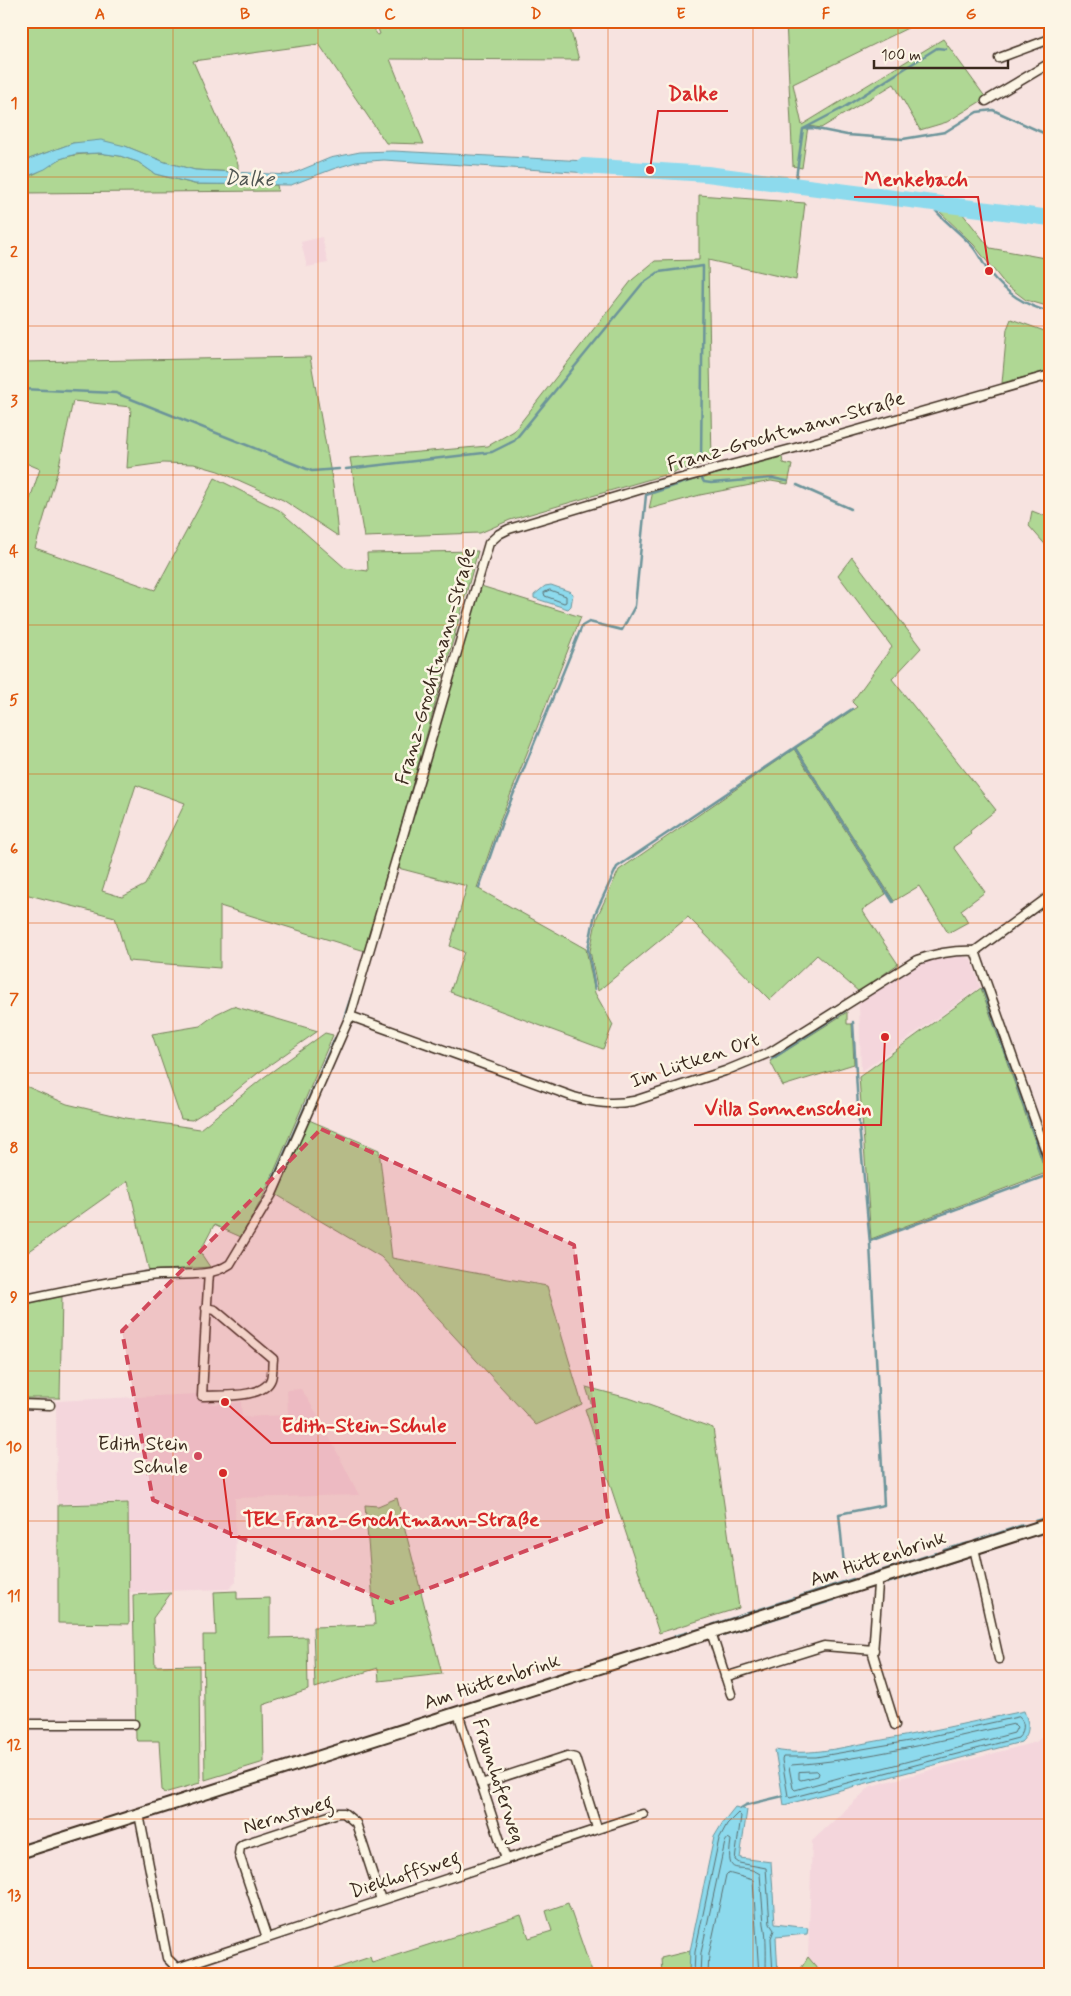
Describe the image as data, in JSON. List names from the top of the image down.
{
  "streets": {
    "street": [
      "Franz-Grochtmann-Straße",
      "Im Lütken Ort",
      "Am Hüttenbrink",
      "Fraunhoferweg",
      "Nernstweg",
      "Diekhoffsweg"
    ]
  },
  "crossings": [
    ["Franz-Grochtmann-Straße", "Im Lütken Ort"],
    ["Am Hüttenbrink", "Fraunhoferweg"],
    ["Fraunhoferweg", "Diekhoffsweg"],
    ["Nernstweg", "Diekhoffsweg"]
  ],
  "water": ["Dalke"],
  "places": [
    "Dalke",
    "Menkebach",
    "Villa Sonnenschein",
    "Edith-Stein-Schule",
    "Edith Stein Schule",
    "TEK Franz-Grochtmann-Straße"
  ],
  "scale_bar": "100 m",
  "grid": {
    "columns": [
      "A",
      "B",
      "C",
      "D",
      "E",
      "F",
      "G"
    ],
    "rows": [
      "1",
      "2",
      "3",
      "4",
      "5",
      "6",
      "7",
      "8",
      "9",
      "10",
      "11",
      "12",
      "13"
    ]
  }
}
